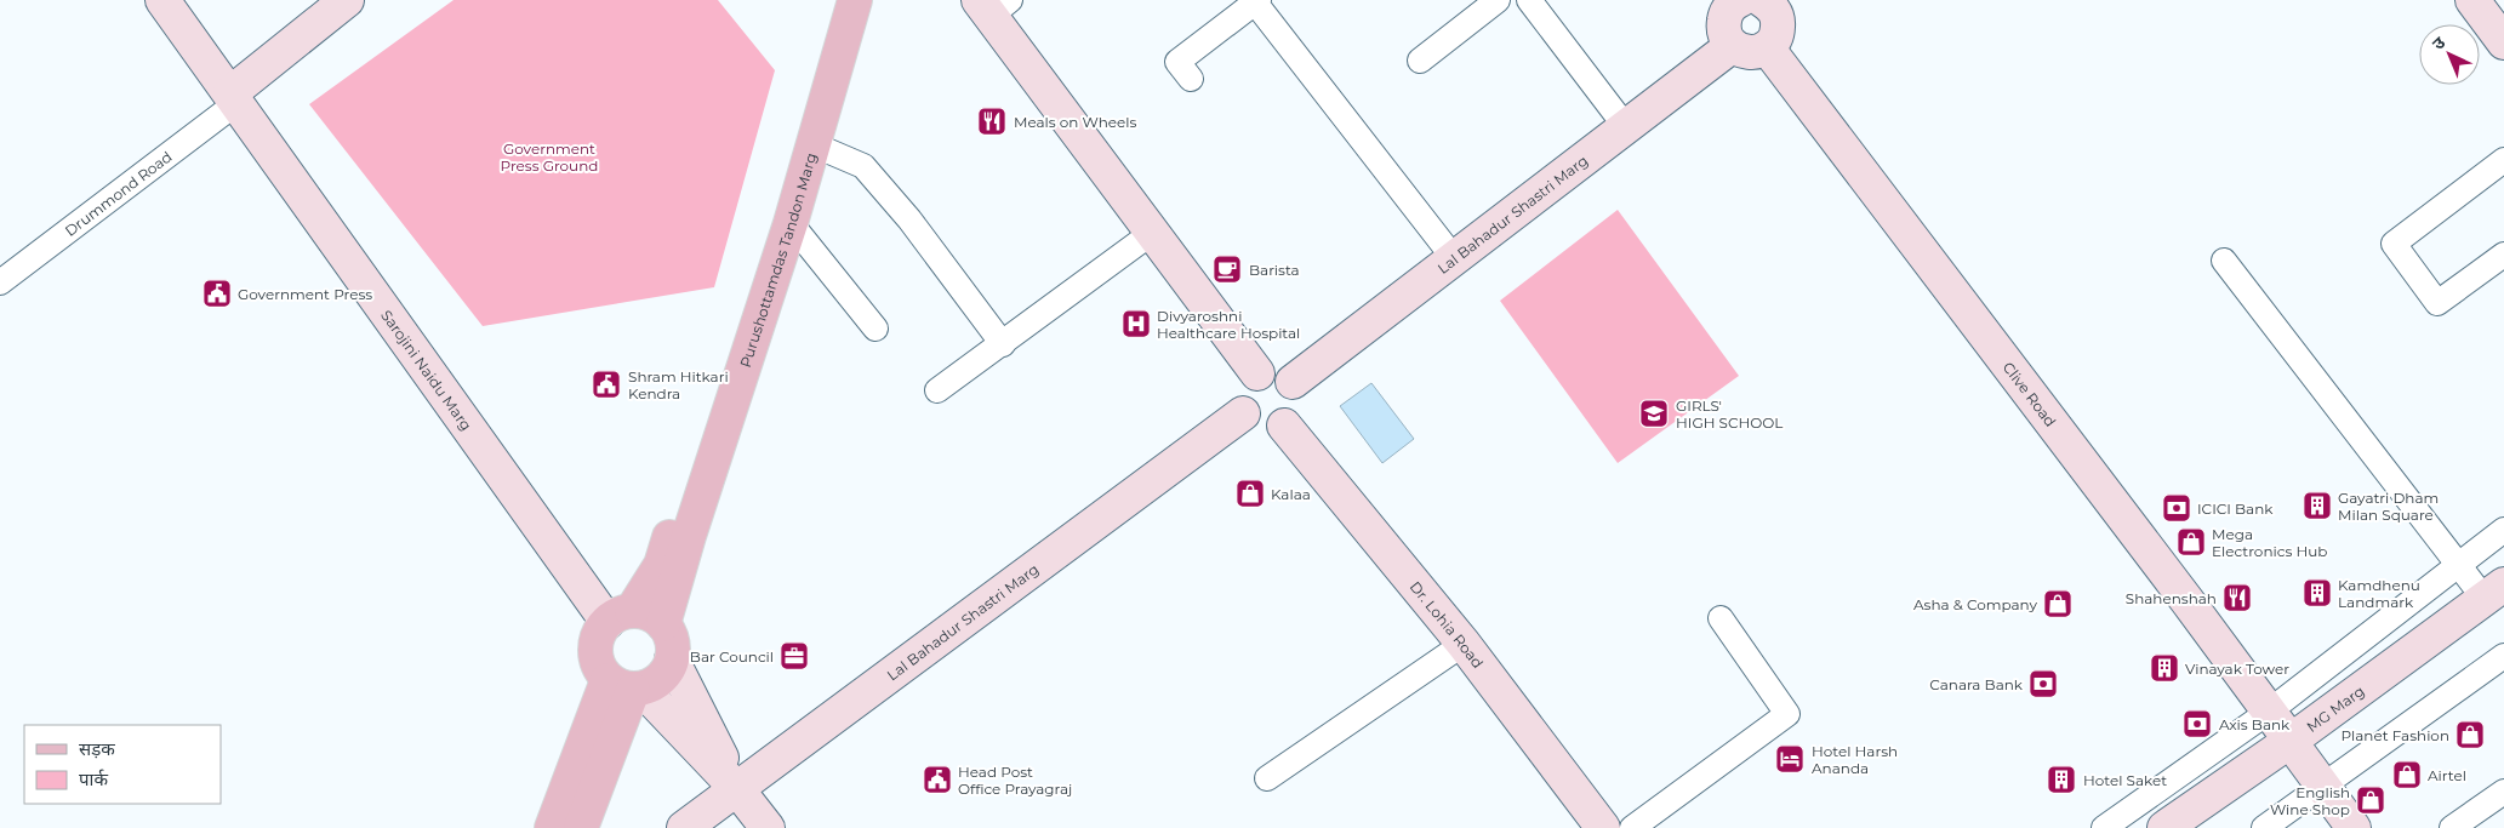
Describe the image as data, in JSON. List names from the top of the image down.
{
  "streets": {
    "main road": ["Purushottamdas Tandon Marg"],
    "street": [
      "Drummond Road",
      "Lal Bahadur Shastri Marg",
      "Sarojini Naidu Marg",
      "Clive Road",
      "Dr. Lohia Road",
      "MG Marg"
    ]
  },
  "crossings": [
    ["Drummond Road", "Sarojini Naidu Marg"],
    ["Lal Bahadur Shastri Marg", "Clive Road"],
    ["Lal Bahadur Shastri Marg", "Dr. Lohia Road"],
    ["Purushottamdas Tandon Marg", "Sarojini Naidu Marg"],
    ["Clive Road", "MG Marg"]
  ],
  "parks": ["Government Press Ground"],
  "places": {
    "restaurant": ["Meals on Wheels", "Shahenshah"],
    "cafe": ["Barista"],
    "public building": ["Government Press", "Shram Hitkari Kendra", "Head Post Office Prayagraj"],
    "hospital": ["Divyaroshni Healthcare Hospital"],
    "school or university": ["GIRLS' HIGH SCHOOL"],
    "shop": [
      "Kalaa",
      "Mega Electronics Hub",
      "Asha & Company",
      "Planet Fashion",
      "Airtel",
      "English Wine Shop"
    ],
    "building": [
      "Gayatri Dham Milan Square",
      "Kamdhenu Landmark",
      "Vinayak Tower",
      "Hotel Saket"
    ],
    "bank": ["ICICI Bank", "Canara Bank", "Axis Bank"],
    "office": ["Bar Council"],
    "hotel": ["Hotel Harsh Ananda"]
  },
  "legend": ["सड़क", "पार्क"],
  "north": "top left"
}
